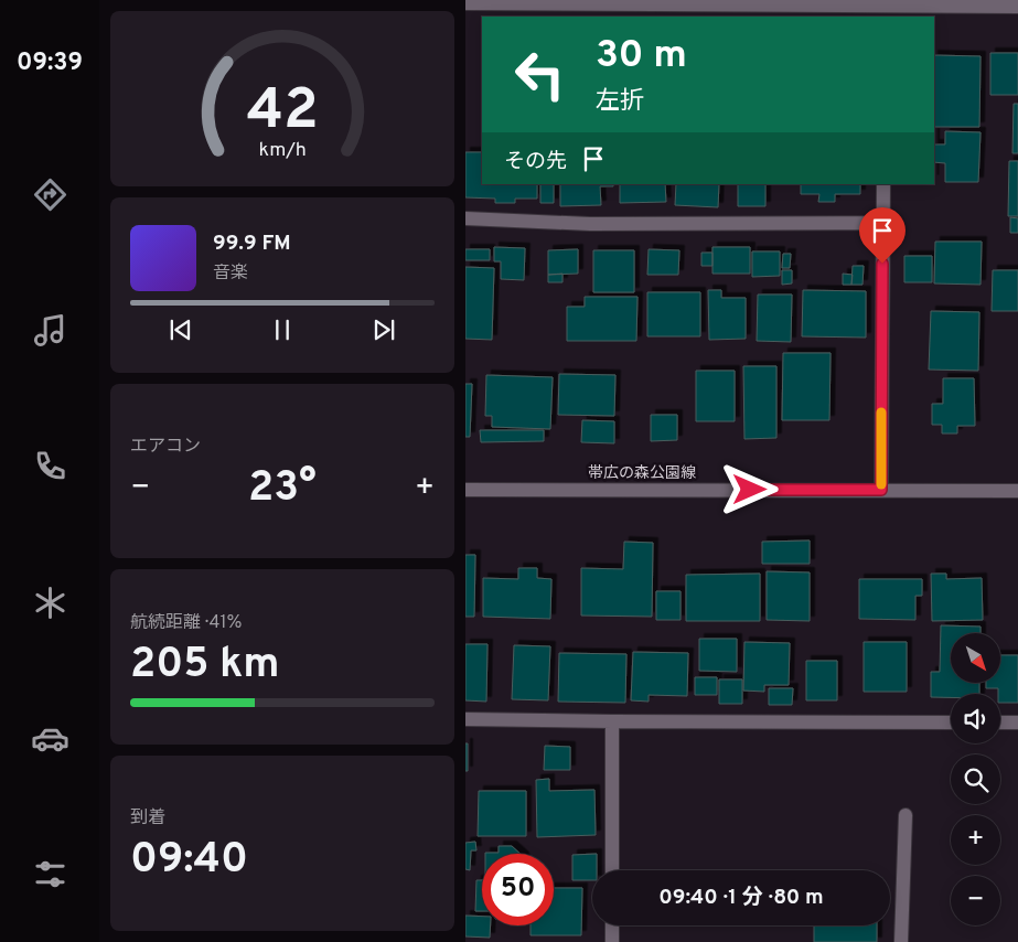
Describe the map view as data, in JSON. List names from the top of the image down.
{
  "streets": {
    "street": ["帯広の森公園線"]
  },
  "north": "bottom right",
  "page": {
    "tabs": "09:39",
    "turn": ["30 m", "左折"],
    "then": "その先",
    "song": ["99.9 FM", "音楽"],
    "tile": [
      "エアコン",
      ["航続距離 · 41%", "205 km"],
      ["到着", "09:40"]
    ],
    "heat": ["−", "23°", "+"],
    "map_buttons": ["+", "−"],
    "limit": "50",
    "trip": "09:40 · 1 分 · 80 m",
    "gauge": ["42", "km/h"]
  }
}
